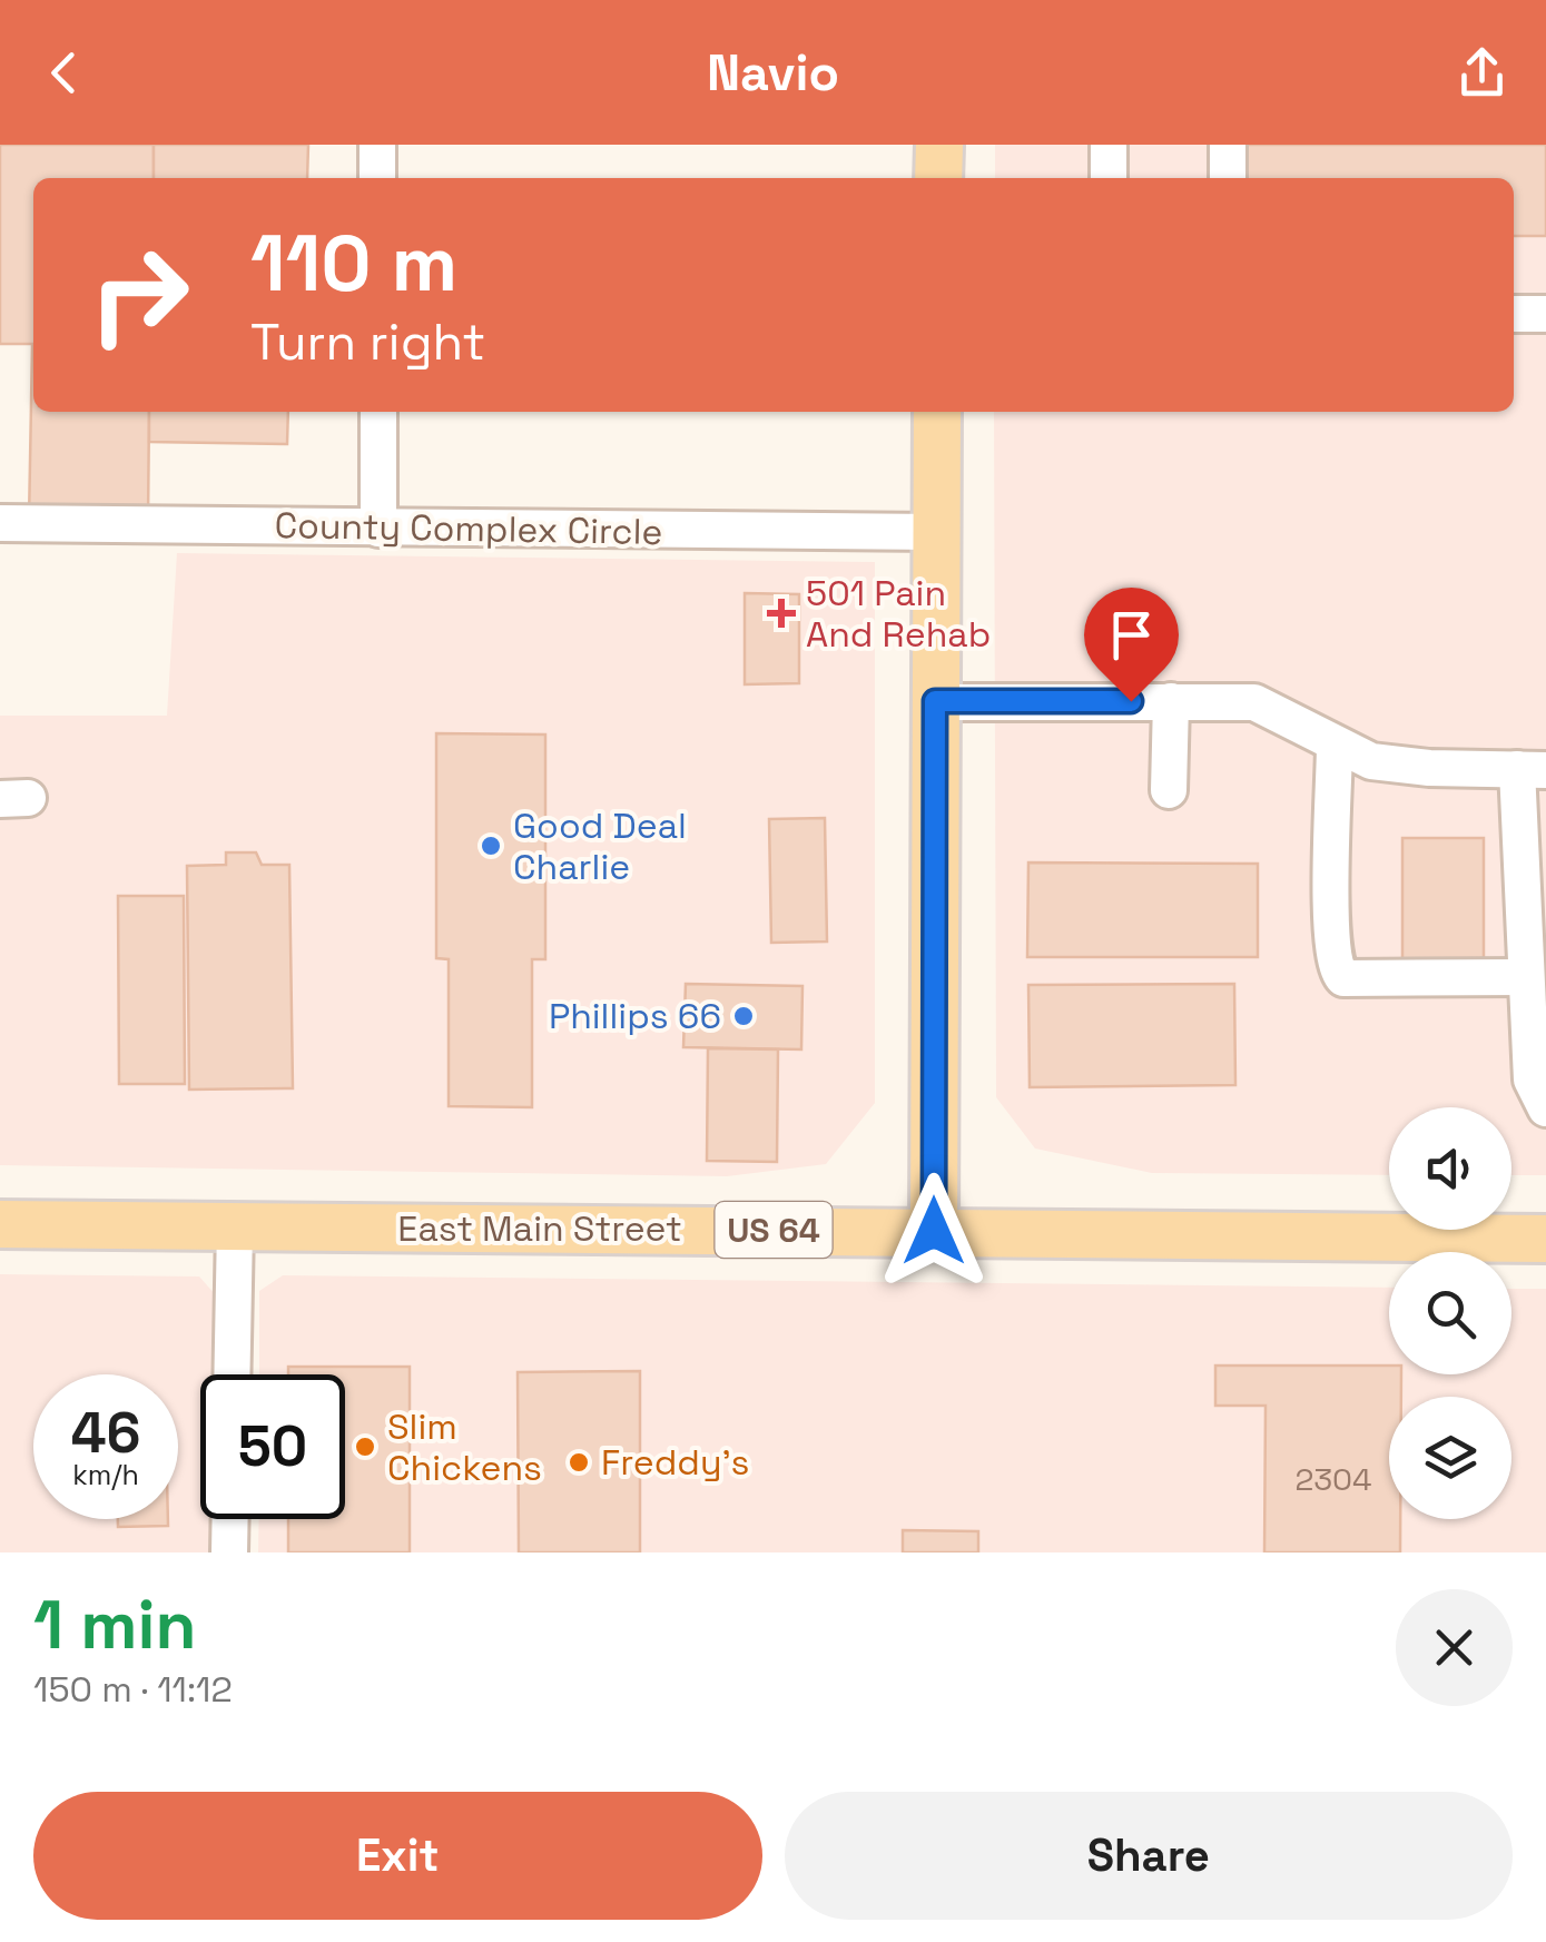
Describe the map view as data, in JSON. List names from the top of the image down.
{
  "streets": {
    "main road": ["East Main Street", "US 64"],
    "street": ["County Complex Circle"]
  },
  "places": {
    "health": ["501 Pain And Rehab"],
    "other": [
      "Good Deal Charlie",
      "Phillips 66",
      "Slim Chickens",
      "Freddy's"
    ]
  },
  "house_numbers": ["2304"],
  "page": {
    "header": "Navio",
    "turn": ["110 m", "Turn right"],
    "speed": "46 km/h",
    "limit": "50",
    "heading": ["1 min", "150 m · 11:12"],
    "buttons": ["Exit", "Share"]
  }
}
